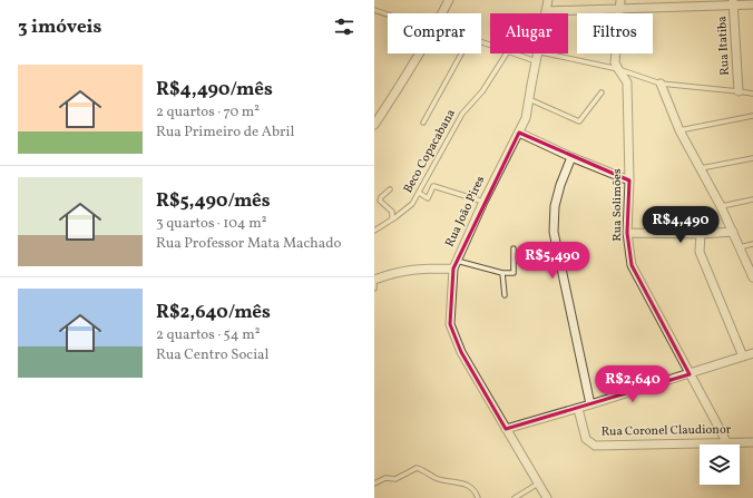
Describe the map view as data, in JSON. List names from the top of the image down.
{
  "streets": {
    "street": [
      "Rua Itatiba",
      "Rua Solimões",
      "Rua João Pires",
      "Rua Coronel Claudionor"
    ],
    "lane": ["Beco Copacabana"]
  },
  "crossings": [
    ["Rua Solimões", "Rua Coronel Claudionor"]
  ],
  "page": {
    "heading": "3 imóveis",
    "chip": ["Comprar", "Alugar", "Filtros"],
    "list": [
      {
        "name": "R$4,490/mês",
        "note": "2 quartos · 70 m² · Rua Primeiro de Abril"
      },
      {
        "name": "R$5,490/mês",
        "note": "3 quartos · 104 m² · Rua Professor Mata Machado"
      },
      {
        "name": "R$2,640/mês",
        "note": "2 quartos · 54 m² · Rua Centro Social"
      }
    ],
    "price": ["R$4,490", "R$5,490", "R$2,640"]
  }
}
